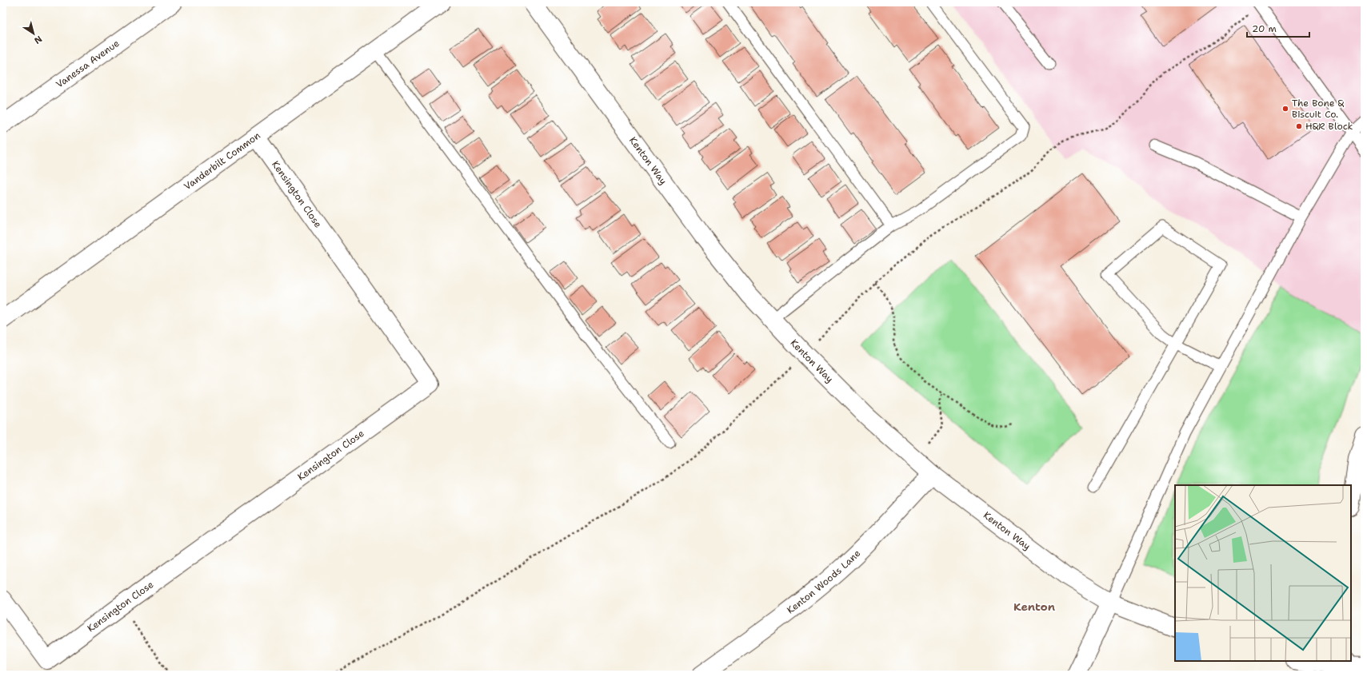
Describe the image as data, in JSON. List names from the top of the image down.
{
  "streets": {
    "street": [
      "Vanessa Avenue",
      "Vanderbilt Common",
      "Kenton Way",
      "Kensington Close",
      "Kenton Woods Lane"
    ]
  },
  "crossings": [
    ["Vanderbilt Common", "Kensington Close"],
    ["Kenton Way", "Kenton Woods Lane"]
  ],
  "districts": ["Kenton"],
  "places": ["The Bone & Biscuit Co.", "H&R Block"],
  "scale_bar": "20 m",
  "north": "bottom right"
}
